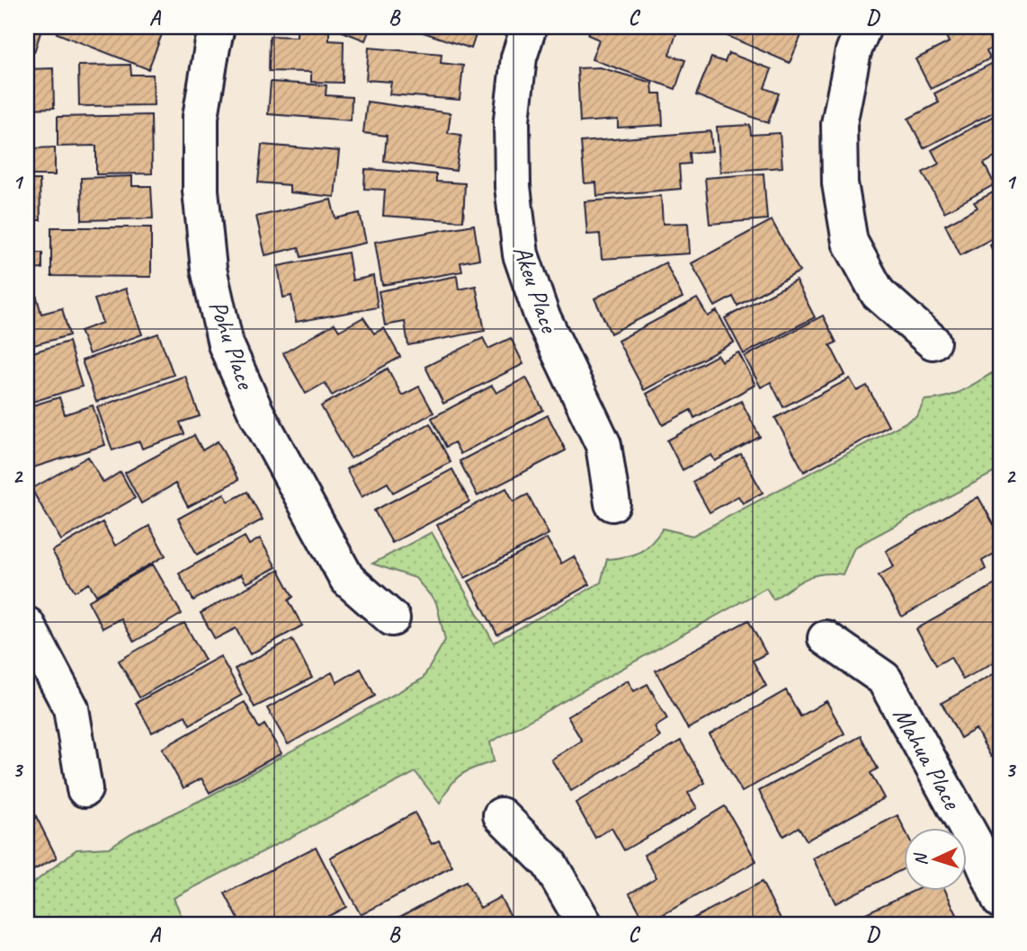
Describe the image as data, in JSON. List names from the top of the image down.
{
  "streets": {
    "street": ["Akeu Place", "Pohu Place", "Mahua Place"]
  },
  "north": "left",
  "grid": {
    "columns": [
      "A",
      "B",
      "C",
      "D"
    ],
    "rows": ["1", "2", "3"]
  }
}
